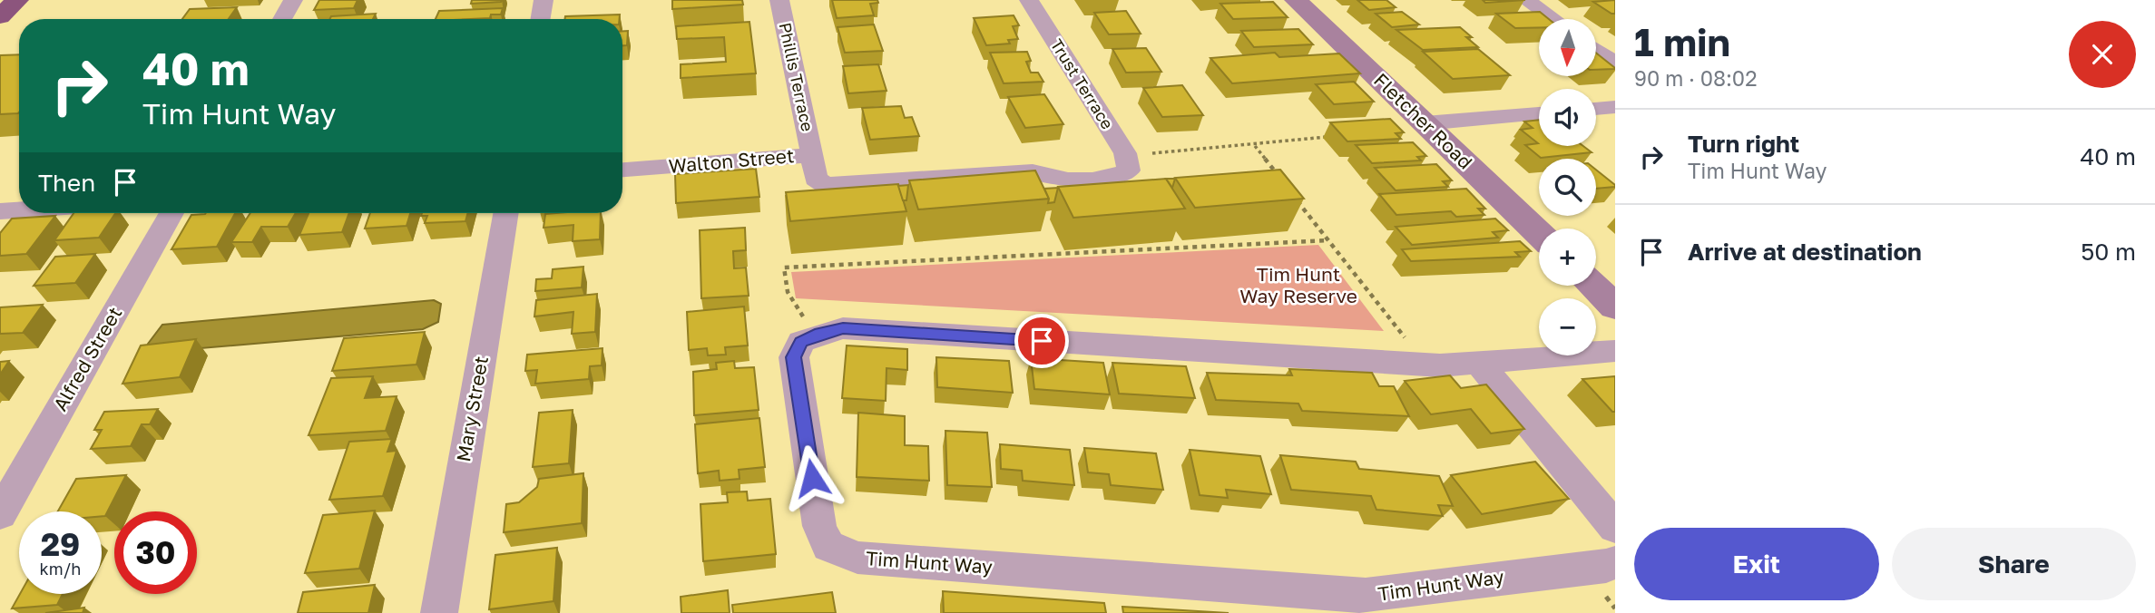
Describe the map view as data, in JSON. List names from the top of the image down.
{
  "streets": {
    "street": [
      "Phillis Terrace",
      "Trust Terrace",
      "Fletcher Road",
      "Walton Street",
      "Alfred Street",
      "Mary Street",
      "Tim Hunt Way"
    ]
  },
  "crossings": [
    ["Phillis Terrace", "Walton Street"],
    ["Trust Terrace", "Walton Street"]
  ],
  "parks": ["Tim Hunt Way Reserve"],
  "north": "bottom",
  "page": {
    "heading": ["1 min", "90 m · 08:02"],
    "map_buttons": ["+", "−"],
    "turn": ["40 m", "Tim Hunt Way"],
    "list": [
      {
        "name": "Turn right",
        "note": "Tim Hunt Way",
        "value": "40 m"
      },
      {
        "name": "Arrive at destination",
        "value": "50 m"
      }
    ],
    "then": "Then",
    "speed": "29 km/h",
    "limit": "30",
    "buttons": ["Exit", "Share"]
  }
}
